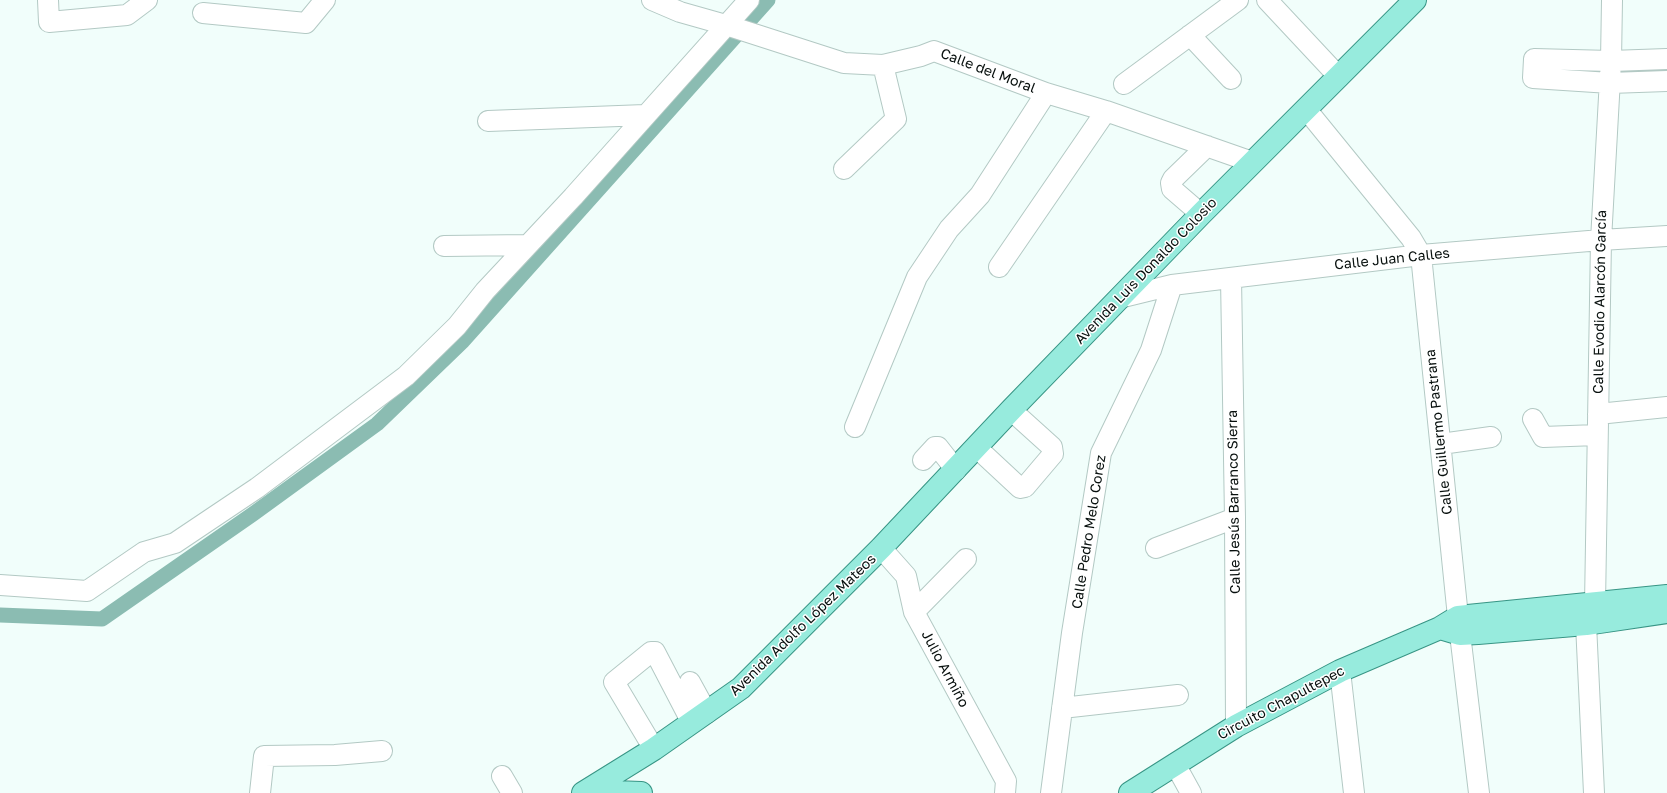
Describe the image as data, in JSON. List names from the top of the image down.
{
  "streets": {
    "main road": ["Avenida Luis Donaldo Colosio", "Avenida Adolfo López Mateos", "Circuito Chapultepec"],
    "street": [
      "Calle del Moral",
      "Calle Juan Calles",
      "Calle Evodio Alarcón García",
      "Calle Guillermo Pastrana",
      "Calle Jesús Barranco Sierra",
      "Calle Pedro Melo Corez",
      "Julio Armiño"
    ]
  },
  "crossings": [
    ["Calle del Moral", "Avenida Luis Donaldo Colosio"],
    ["Calle Juan Calles", "Avenida Luis Donaldo Colosio"],
    ["Calle Juan Calles", "Calle Evodio Alarcón García"],
    ["Calle Juan Calles", "Calle Guillermo Pastrana"],
    ["Calle Juan Calles", "Calle Jesús Barranco Sierra"],
    ["Calle Juan Calles", "Calle Pedro Melo Corez"],
    ["Avenida Luis Donaldo Colosio", "Calle Guillermo Pastrana"],
    ["Avenida Luis Donaldo Colosio", "Avenida Adolfo López Mateos"],
    ["Avenida Luis Donaldo Colosio", "Julio Armiño"],
    ["Calle Evodio Alarcón García", "Circuito Chapultepec"],
    ["Calle Guillermo Pastrana", "Circuito Chapultepec"],
    ["Calle Jesús Barranco Sierra", "Circuito Chapultepec"],
    ["Avenida Adolfo López Mateos", "Julio Armiño"]
  ]
}
